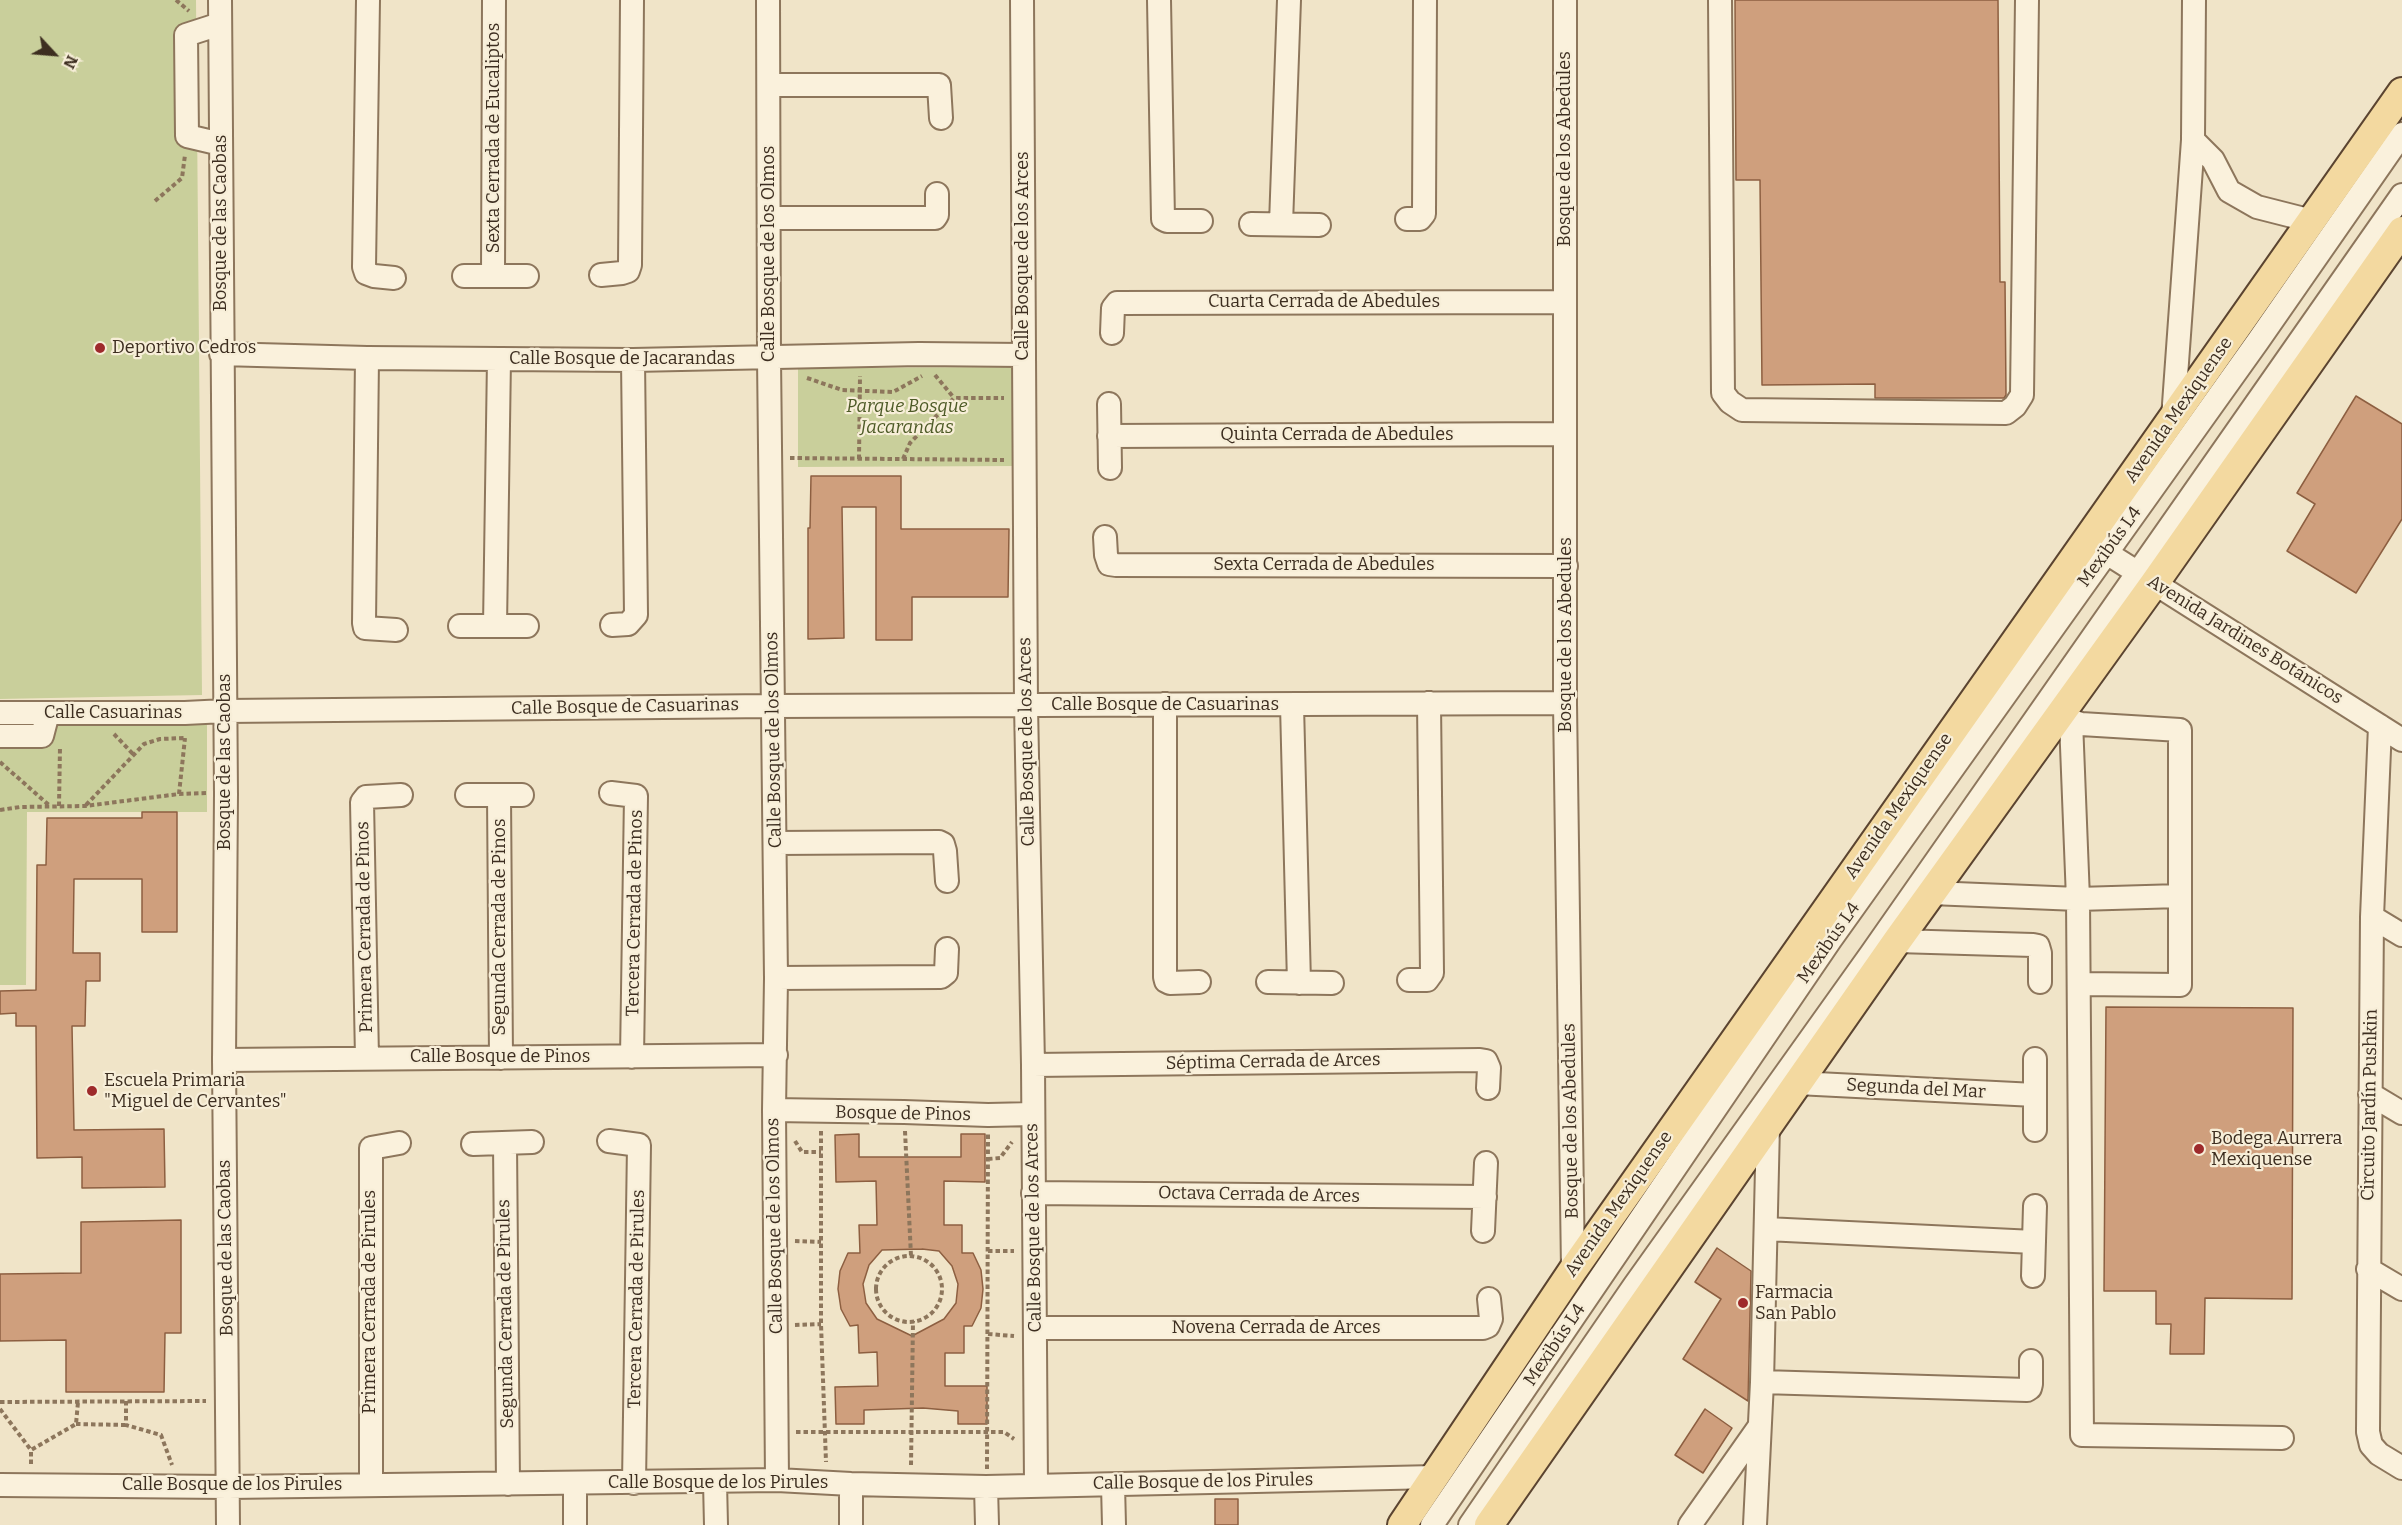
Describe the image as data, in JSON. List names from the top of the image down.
{
  "streets": {
    "main road": ["Avenida Mexiquense"],
    "street": [
      "Sexta Cerrada de Eucaliptos",
      "Bosque de los Abedules",
      "Bosque de las Caobas",
      "Calle Bosque de los Olmos",
      "Calle Bosque de los Arces",
      "Cuarta Cerrada de Abedules",
      "Calle Bosque de Jacarandas",
      "Quinta Cerrada de Abedules",
      "Mexibús L4",
      "Sexta Cerrada de Abedules",
      "Avenida Jardines Botánicos",
      "Calle Bosque de Casuarinas",
      "Calle Casuarinas",
      "Tercera Cerrada de Pinos",
      "Primera Cerrada de Pinos",
      "Segunda Cerrada de Pinos",
      "Calle Bosque de Pinos",
      "Séptima Cerrada de Arces",
      "Segunda del Mar",
      "Circuito Jardín Pushkin",
      "Bosque de Pinos",
      "Octava Cerrada de Arces",
      "Tercera Cerrada de Pirules",
      "Primera Cerrada de Pirules",
      "Segunda Cerrada de Pirules",
      "Novena Cerrada de Arces",
      "Calle Bosque de los Pirules"
    ]
  },
  "crossings": [
    ["Bosque de los Abedules", "Cuarta Cerrada de Abedules"],
    ["Bosque de los Abedules", "Avenida Mexiquense"],
    ["Bosque de los Abedules", "Quinta Cerrada de Abedules"],
    ["Bosque de los Abedules", "Sexta Cerrada de Abedules"],
    ["Bosque de los Abedules", "Calle Bosque de Casuarinas"],
    ["Bosque de las Caobas", "Calle Bosque de Jacarandas"],
    ["Bosque de las Caobas", "Calle Bosque de Casuarinas"],
    ["Bosque de las Caobas", "Calle Casuarinas"],
    ["Bosque de las Caobas", "Calle Bosque de Pinos"],
    ["Bosque de las Caobas", "Calle Bosque de los Pirules"],
    ["Calle Bosque de los Olmos", "Calle Bosque de Jacarandas"],
    ["Calle Bosque de los Olmos", "Calle Bosque de Casuarinas"],
    ["Calle Bosque de los Olmos", "Calle Bosque de Pinos"],
    ["Calle Bosque de los Olmos", "Bosque de Pinos"],
    ["Calle Bosque de los Olmos", "Calle Bosque de los Pirules"],
    ["Calle Bosque de los Arces", "Calle Bosque de Jacarandas"],
    ["Calle Bosque de los Arces", "Calle Bosque de Casuarinas"],
    ["Calle Bosque de los Arces", "Séptima Cerrada de Arces"],
    ["Calle Bosque de los Arces", "Bosque de Pinos"],
    ["Calle Bosque de los Arces", "Octava Cerrada de Arces"],
    ["Calle Bosque de los Arces", "Novena Cerrada de Arces"],
    ["Calle Bosque de los Arces", "Calle Bosque de los Pirules"],
    ["Avenida Mexiquense", "Mexibús L4"],
    ["Avenida Mexiquense", "Avenida Jardines Botánicos"],
    ["Avenida Mexiquense", "Calle Bosque de los Pirules"],
    ["Mexibús L4", "Avenida Jardines Botánicos"],
    ["Avenida Jardines Botánicos", "Circuito Jardín Pushkin"],
    ["Calle Bosque de Casuarinas", "Calle Casuarinas"],
    ["Tercera Cerrada de Pinos", "Calle Bosque de Pinos"],
    ["Primera Cerrada de Pinos", "Calle Bosque de Pinos"],
    ["Segunda Cerrada de Pinos", "Calle Bosque de Pinos"],
    ["Tercera Cerrada de Pirules", "Calle Bosque de los Pirules"],
    ["Primera Cerrada de Pirules", "Calle Bosque de los Pirules"],
    ["Segunda Cerrada de Pirules", "Calle Bosque de los Pirules"]
  ],
  "parks": ["Parque Bosque Jacarandas"],
  "places": [
    "Deportivo Cedros",
    "Escuela Primaria \"Miguel de Cervantes\"",
    "Bodega Aurrera Mexiquense",
    "Farmacia San Pablo"
  ],
  "north": "bottom right"
}
